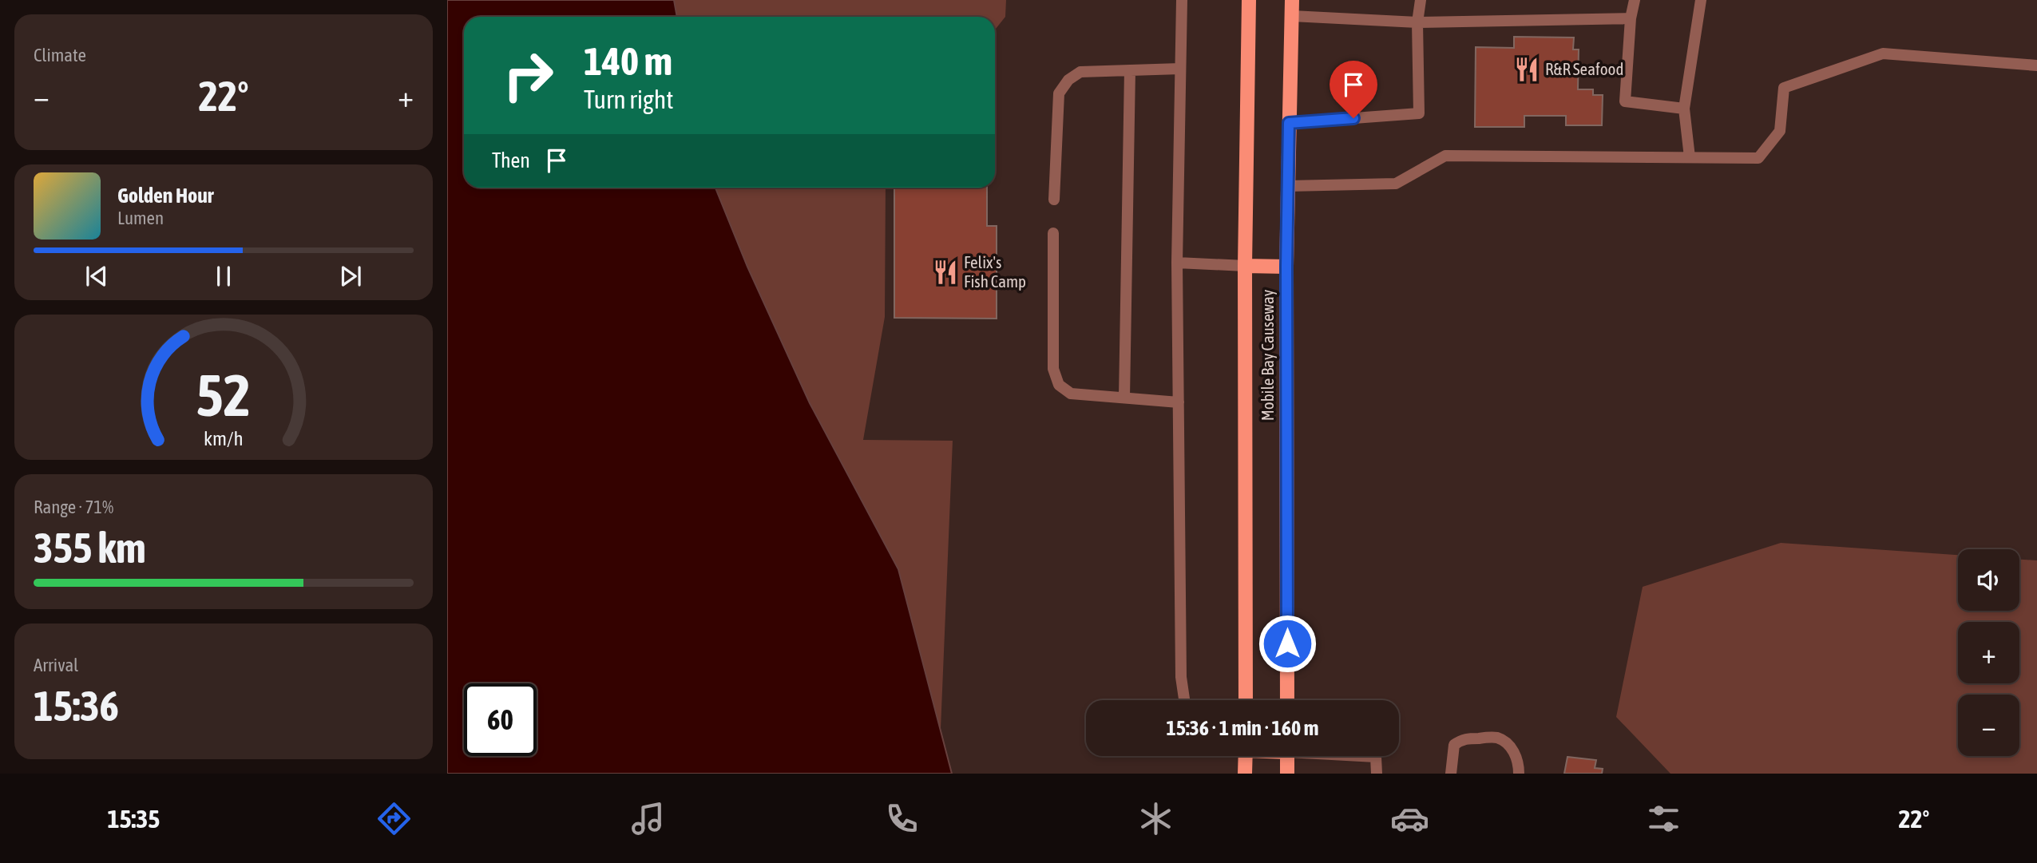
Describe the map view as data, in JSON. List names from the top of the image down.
{
  "streets": {
    "main road": ["Mobile Bay Causeway"]
  },
  "places": {
    "restaurant": ["R&R Seafood", "Felix's Fish Camp"]
  },
  "page": {
    "tile": [
      "Climate",
      ["Range · 71%", "355 km"],
      ["Arrival", "15:36"]
    ],
    "turn": ["140 m", "Turn right"],
    "heat": ["−", "22°", "+"],
    "then": "Then",
    "song": ["Golden Hour", "Lumen"],
    "map_buttons": ["+", "−"],
    "limit": "60",
    "trip": "15:36 · 1 min · 160 m",
    "tabs": ["15:35", "22°"],
    "gauge": ["52", "km/h"]
  }
}
